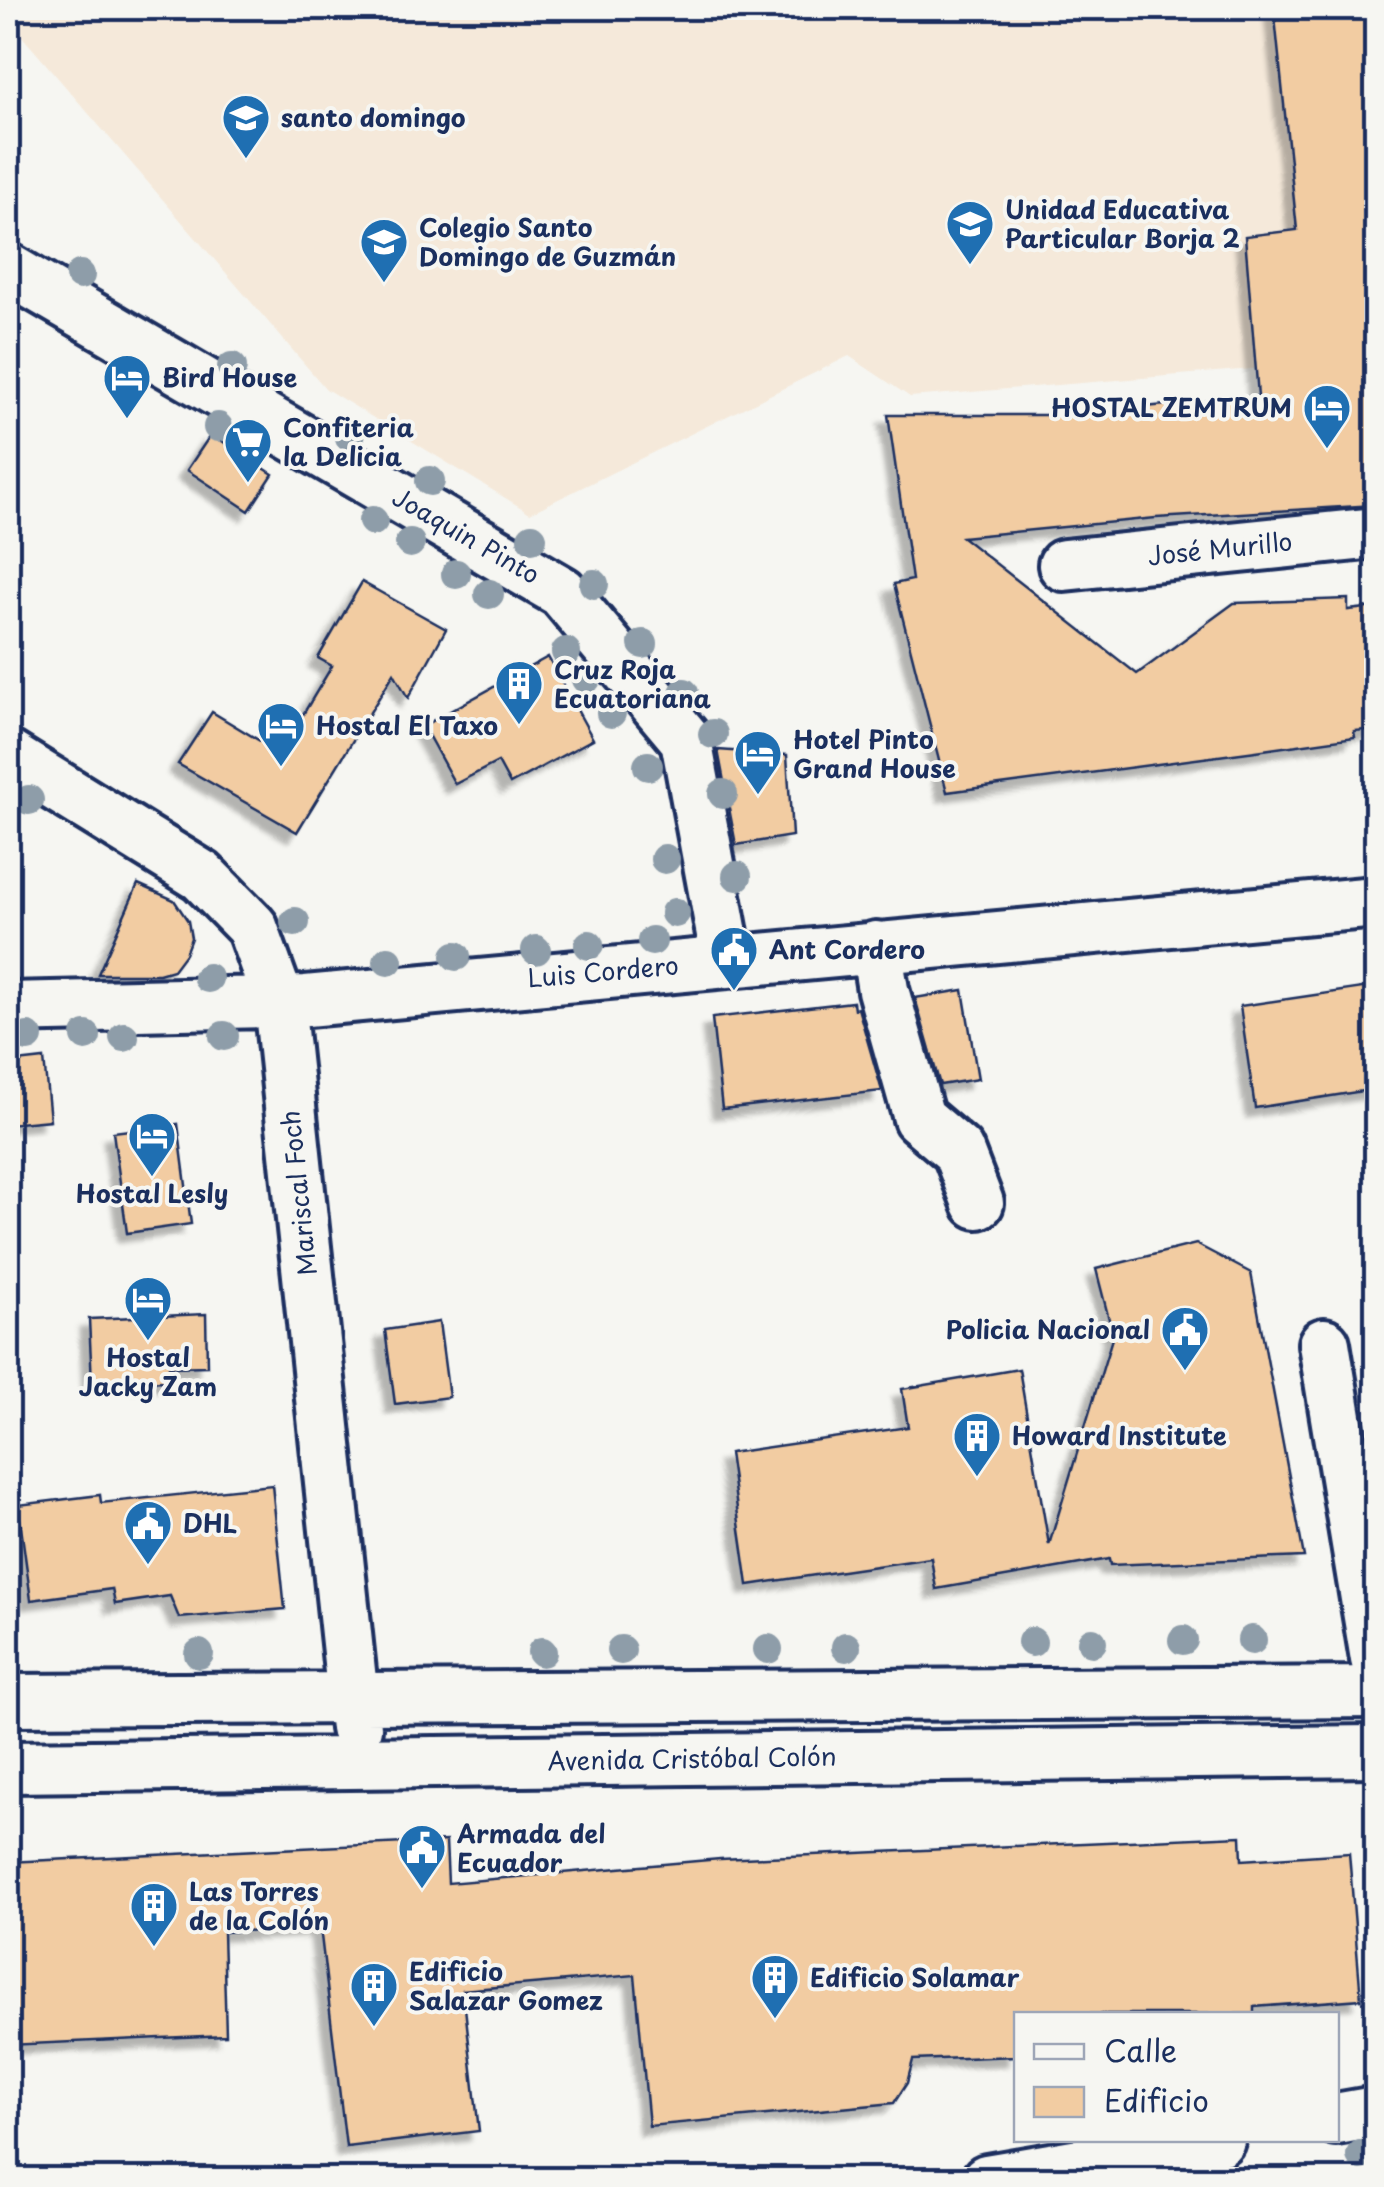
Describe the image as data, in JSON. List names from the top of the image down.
{
  "streets": {
    "street": [
      "Joaquin Pinto",
      "José Murillo",
      "Luis Cordero",
      "Mariscal Foch",
      "Avenida Cristóbal Colón"
    ]
  },
  "crossings": [
    ["Joaquin Pinto", "Luis Cordero"],
    ["Luis Cordero", "Mariscal Foch"],
    ["Mariscal Foch", "Avenida Cristóbal Colón"]
  ],
  "places": {
    "school or university": ["santo domingo", "Unidad Educativa Particular Borja 2", "Colegio Santo Domingo de Guzmán"],
    "hotel": [
      "Bird House",
      "HOSTAL ZEMTRUM",
      "Hostal El Taxo",
      "Hotel Pinto Grand House",
      "Hostal Lesly",
      "Hostal Jacky Zam"
    ],
    "supermarket": ["Confiteria la Delicia"],
    "building": [
      "Cruz Roja Ecuatoriana",
      "Howard Institute",
      "Las Torres de la Colón",
      "Edificio Solamar",
      "Edificio Salazar Gomez"
    ],
    "public building": [
      "Ant Cordero",
      "Policia Nacional",
      "DHL",
      "Armada del Ecuador"
    ]
  },
  "legend": ["Calle", "Edificio"]
}
